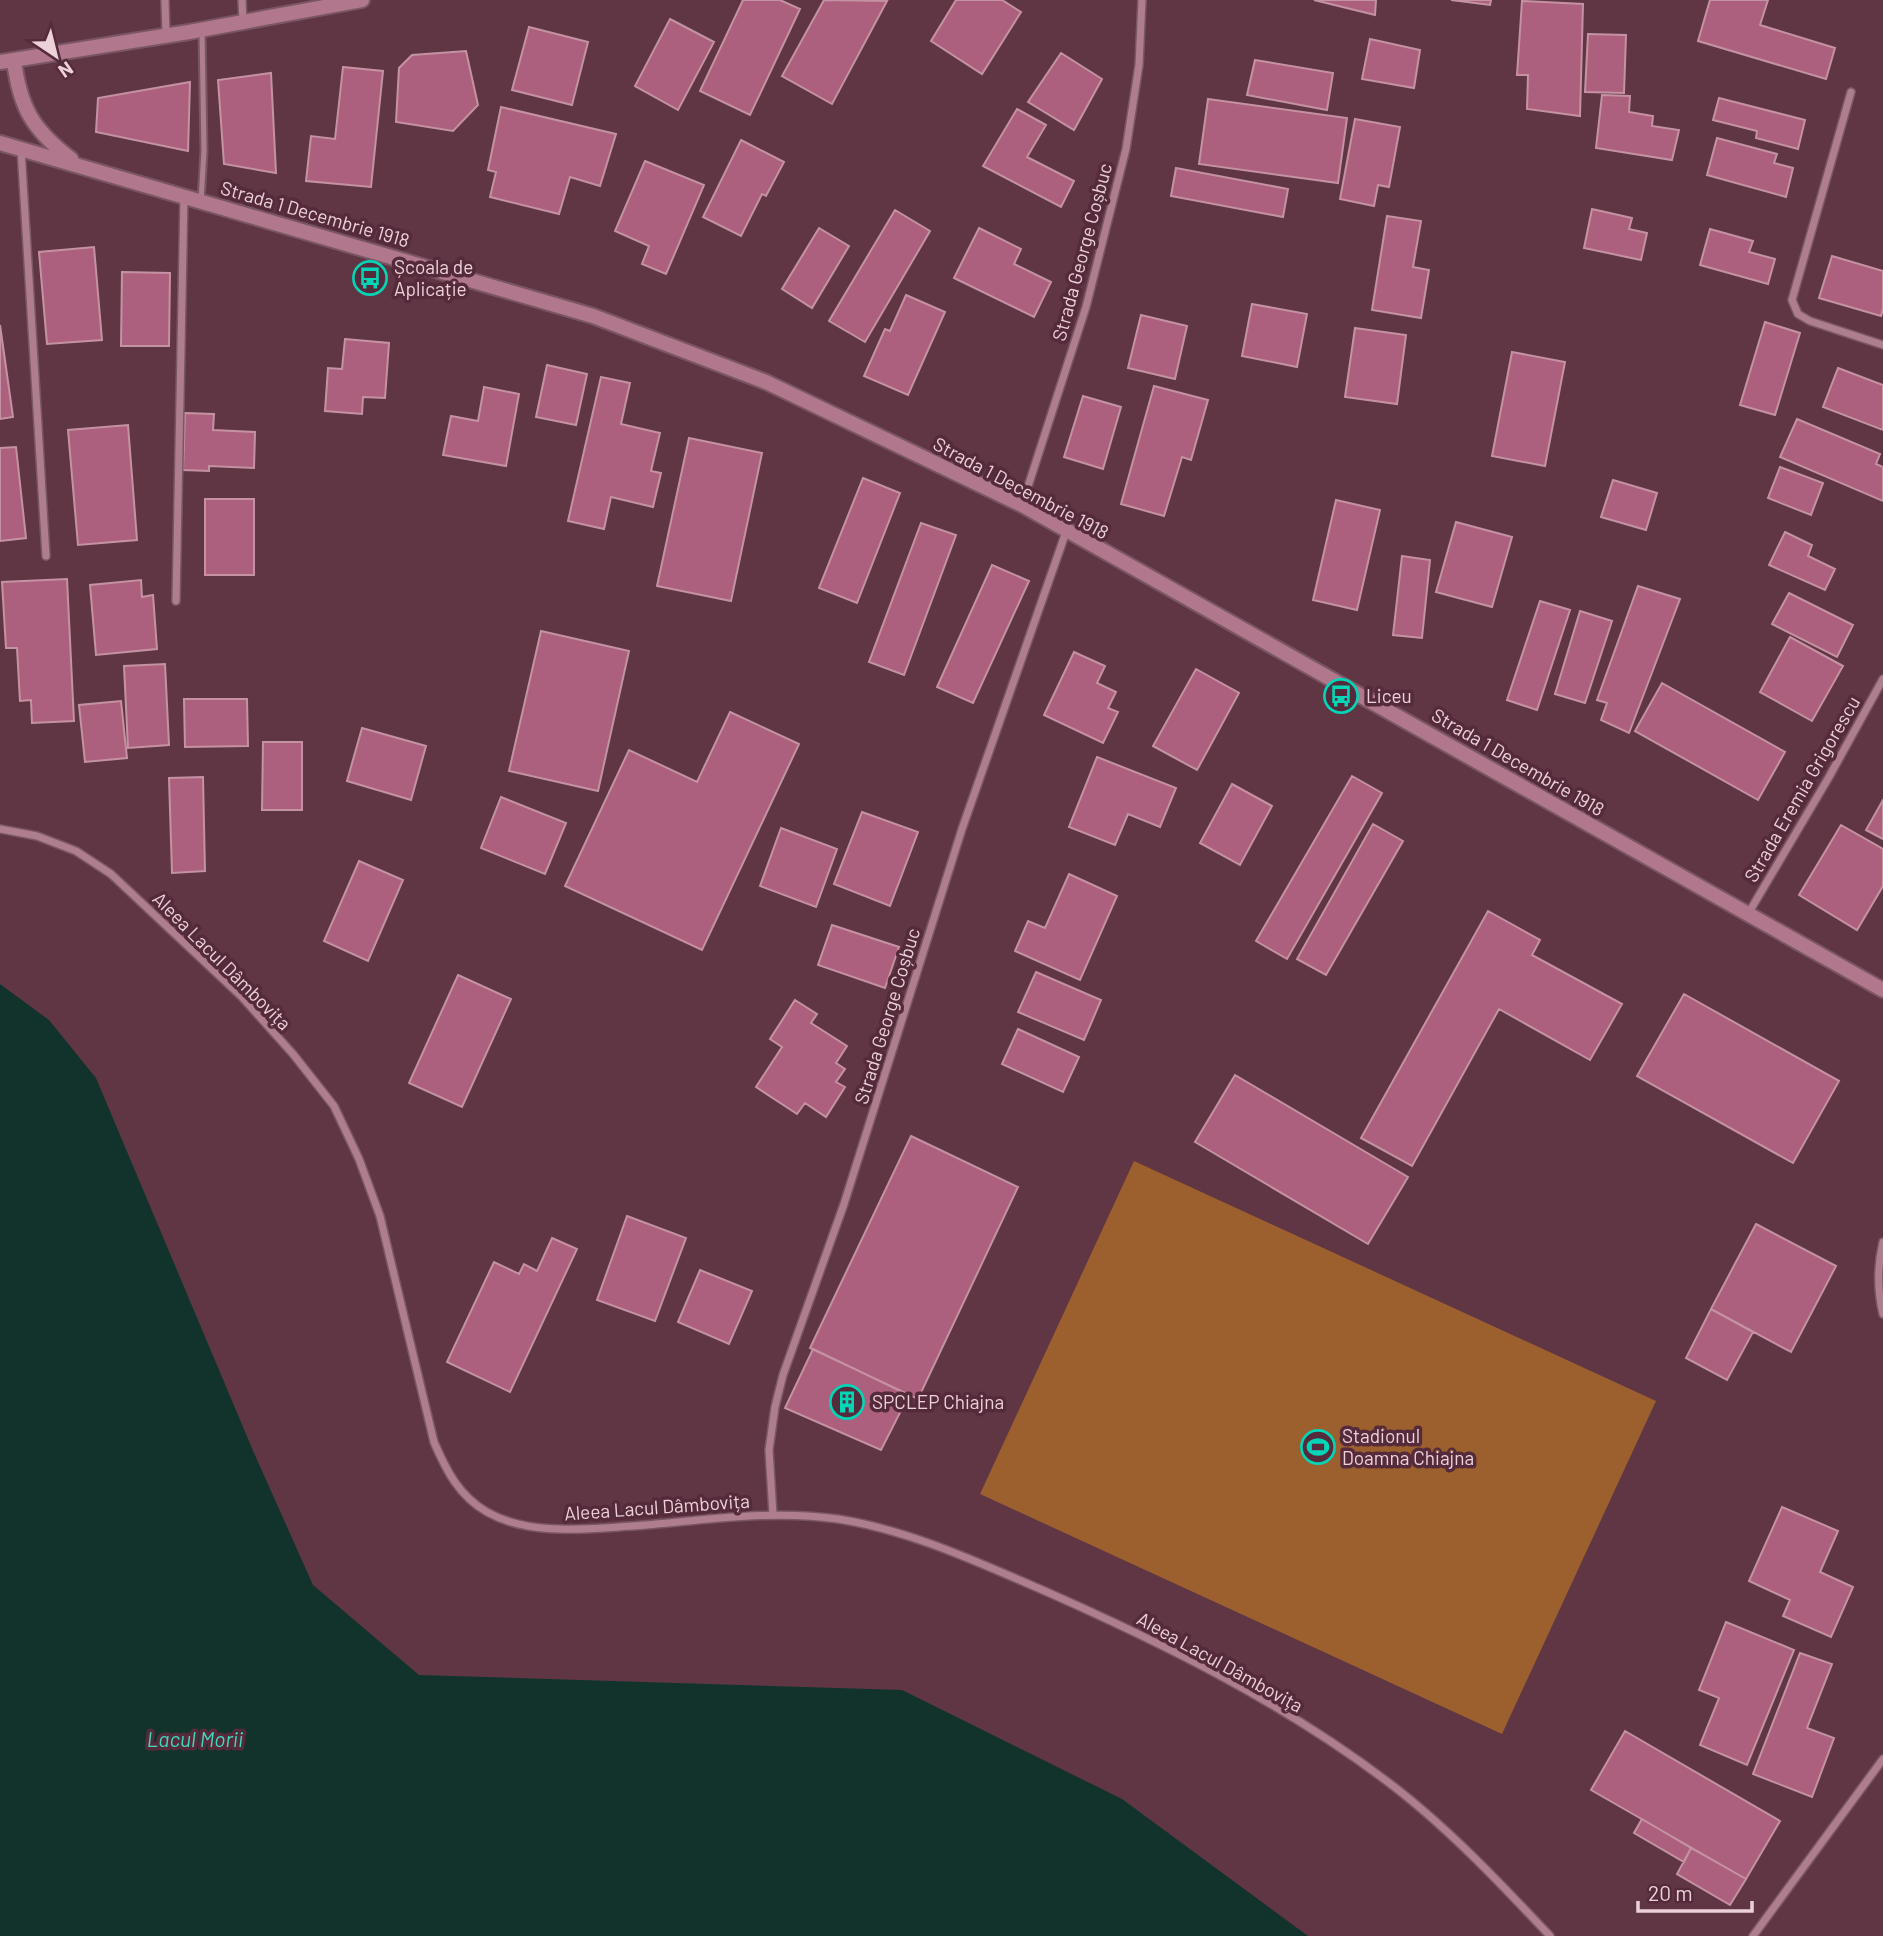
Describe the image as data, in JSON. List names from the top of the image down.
{
  "streets": {
    "street": [
      "Strada 1 Decembrie 1918",
      "Strada George Coșbuc",
      "Strada Eremia Grigorescu",
      "Aleea Lacul Dâmbovița"
    ]
  },
  "crossings": [
    ["Strada 1 Decembrie 1918", "Strada George Coșbuc"],
    ["Strada 1 Decembrie 1918", "Strada Eremia Grigorescu"],
    ["Strada George Coșbuc", "Aleea Lacul Dâmbovița"]
  ],
  "water": ["Lacul Morii"],
  "places": {
    "bus stop": ["Școala de Aplicație", "Liceu"],
    "building": ["SPCLEP Chiajna"],
    "sports": ["Stadionul Doamna Chiajna"]
  },
  "scale_bar": "20 m",
  "north": "bottom right"
}
